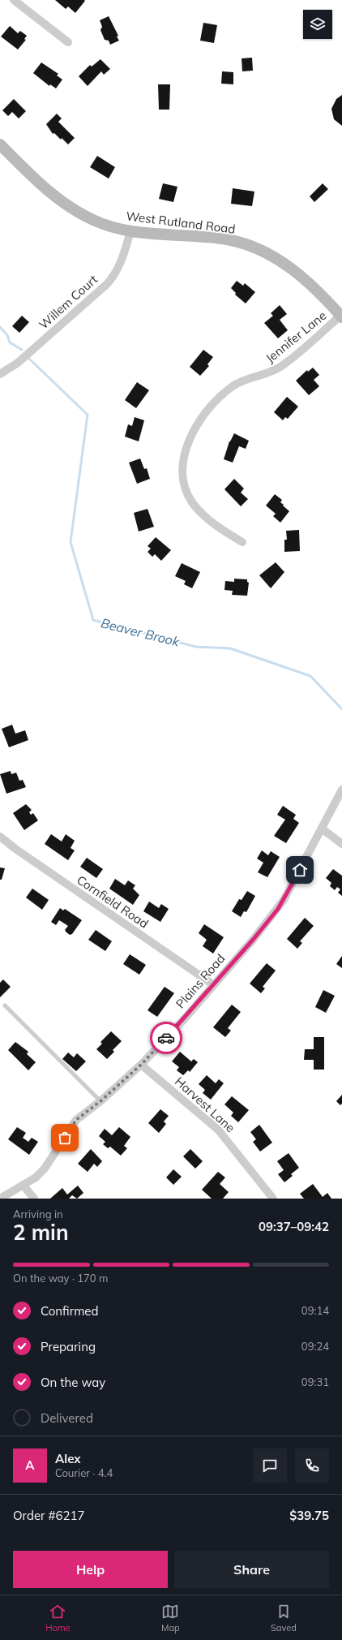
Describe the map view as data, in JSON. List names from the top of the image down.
{
  "streets": {
    "main road": ["West Rutland Road"],
    "street": [
      "Willem Court",
      "Jennifer Lane",
      "Cornfield Road",
      "Plains Road",
      "Harvest Lane"
    ]
  },
  "crossings": [
    ["West Rutland Road", "Willem Court"],
    ["West Rutland Road", "Jennifer Lane"],
    ["Cornfield Road", "Plains Road"],
    ["Plains Road", "Harvest Lane"]
  ],
  "water": ["Beaver Brook"],
  "page": {
    "heading": ["2 min", "Arriving in", "09:37–09:42"],
    "panel": [
      "Alex",
      "Courier · 4.4",
      "Order #6217",
      "$39.75"
    ],
    "bar": "On the way · 170 m",
    "list": [
      ["Confirmed", "09:14"],
      ["Preparing", "09:24"],
      ["On the way", "09:31"],
      "Delivered"
    ],
    "round": "A",
    "buttons": ["Help", "Share"],
    "tabs": ["Home", "Map", "Saved"]
  }
}
